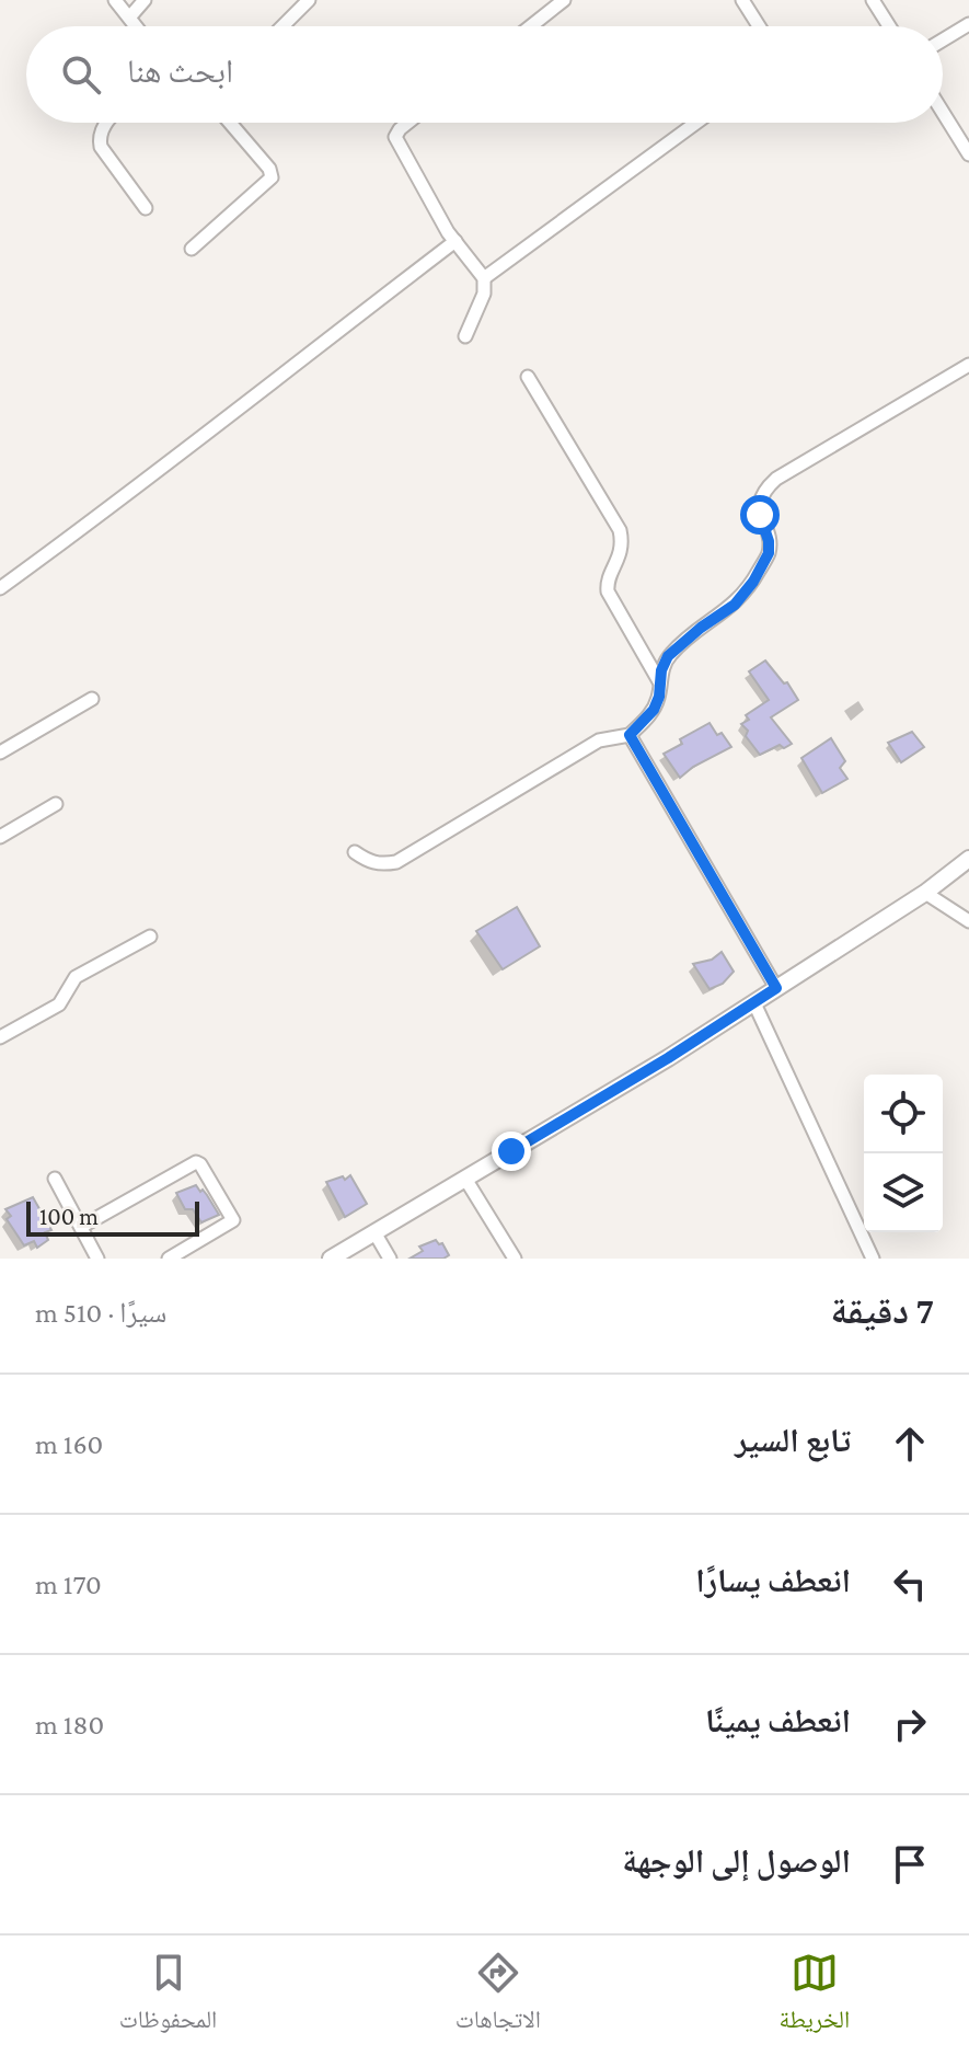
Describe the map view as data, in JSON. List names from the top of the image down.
{
  "scale_bar": "100 m",
  "page": {
    "search": "ابحث هنا",
    "scale": "100 m",
    "heading": ["7 دقيقة", "سيرًا · 510 m"],
    "list": [
      ["تابع السير", "160 m"],
      ["انعطف يسارًا", "170 m"],
      ["انعطف يمينًا", "180 m"],
      "الوصول إلى الوجهة"
    ],
    "nav": ["الخريطة", "الاتجاهات", "المحفوظات"]
  }
}
